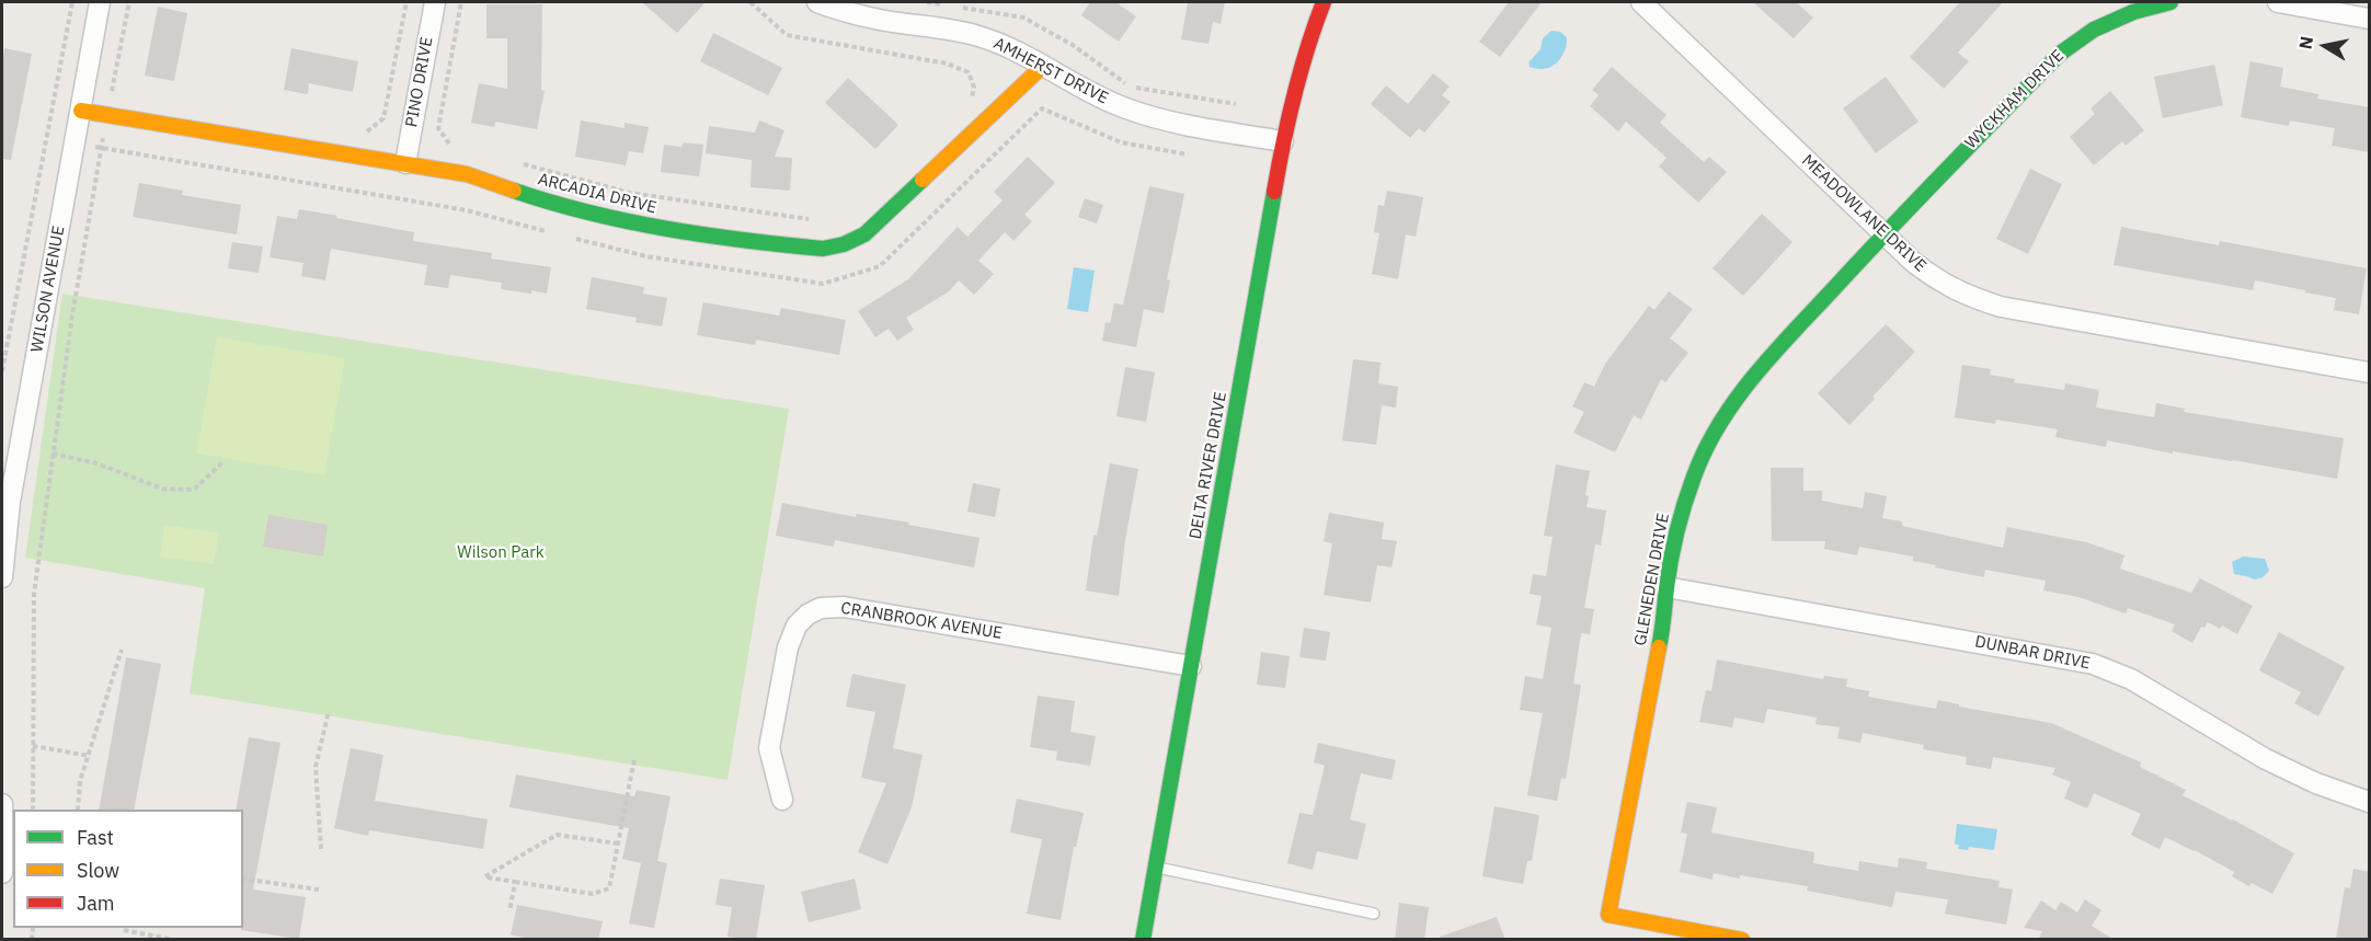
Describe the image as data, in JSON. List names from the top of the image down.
{
  "streets": {
    "street": [
      "AMHERST DRIVE",
      "PINO DRIVE",
      "WYCKHAM DRIVE",
      "ARCADIA DRIVE",
      "MEADOWLANE DRIVE",
      "WILSON AVENUE",
      "DELTA RIVER DRIVE",
      "GLENEDEN DRIVE",
      "CRANBROOK AVENUE",
      "DUNBAR DRIVE"
    ]
  },
  "crossings": [
    ["AMHERST DRIVE", "ARCADIA DRIVE"],
    ["AMHERST DRIVE", "DELTA RIVER DRIVE"],
    ["PINO DRIVE", "ARCADIA DRIVE"],
    ["WYCKHAM DRIVE", "MEADOWLANE DRIVE"],
    ["WYCKHAM DRIVE", "GLENEDEN DRIVE"],
    ["ARCADIA DRIVE", "WILSON AVENUE"],
    ["MEADOWLANE DRIVE", "GLENEDEN DRIVE"],
    ["DELTA RIVER DRIVE", "CRANBROOK AVENUE"],
    ["GLENEDEN DRIVE", "DUNBAR DRIVE"]
  ],
  "parks": ["Wilson Park"],
  "legend": ["Fast", "Slow", "Jam"],
  "north": "left"
}
